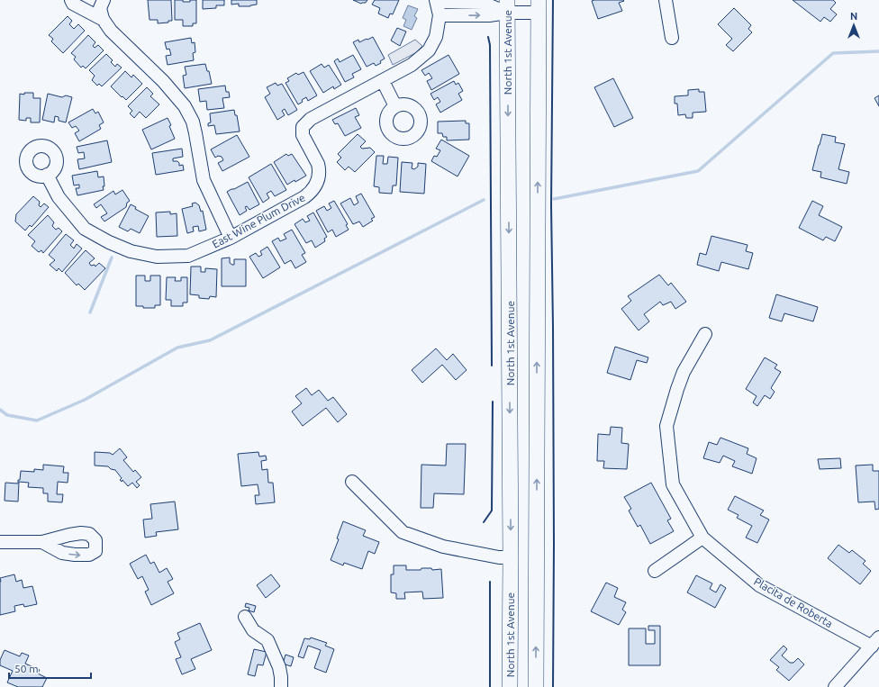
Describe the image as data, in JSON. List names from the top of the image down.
{
  "streets": {
    "main road": ["North 1st Avenue"],
    "street": ["East Wine Plum Drive", "Placita de Roberta"]
  },
  "scale_bar": "50 m",
  "north": "top"
}
